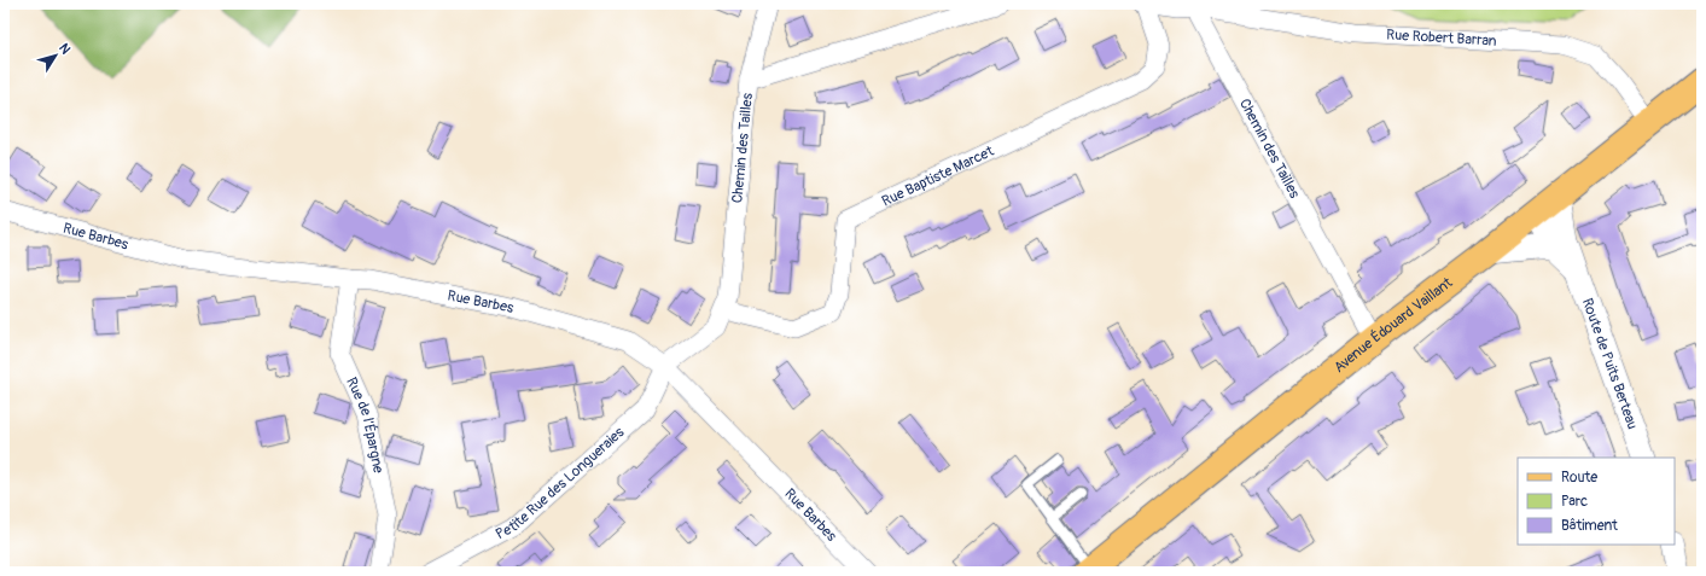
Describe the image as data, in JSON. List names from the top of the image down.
{
  "streets": {
    "main road": ["Avenue Édouard Vaillant"],
    "street": [
      "Rue Robert Barran",
      "Chemin des Tailles",
      "Rue Baptiste Marcet",
      "Rue Barbes",
      "Route de Puits Berteau",
      "Rue de l'Épargne",
      "Petite Rue des Longueraies"
    ]
  },
  "crossings": [
    ["Rue Robert Barran", "Chemin des Tailles"],
    ["Rue Robert Barran", "Avenue Édouard Vaillant"],
    ["Chemin des Tailles", "Rue Baptiste Marcet"],
    ["Chemin des Tailles", "Rue Barbes"],
    ["Chemin des Tailles", "Avenue Édouard Vaillant"],
    ["Chemin des Tailles", "Petite Rue des Longueraies"],
    ["Rue Barbes", "Rue de l'Épargne"],
    ["Rue Barbes", "Petite Rue des Longueraies"]
  ],
  "legend": ["Route", "Parc", "Bâtiment"],
  "north": "top right"
}
